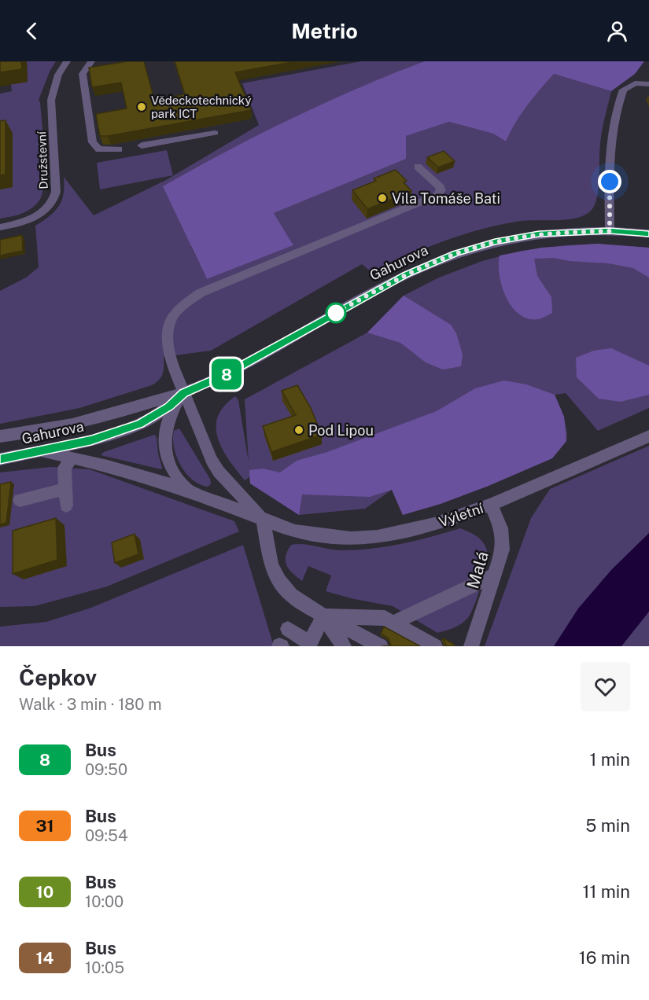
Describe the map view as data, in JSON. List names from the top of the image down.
{
  "streets": {
    "street": [
      "Družstevní",
      "Gahurova",
      "Výletní",
      "Malá"
    ]
  },
  "crossings": [
    ["Gahurova", "Výletní"],
    ["Výletní", "Malá"]
  ],
  "places": ["Vědeckotechnický park ICT", "Vila Tomáše Bati", "Pod Lipou"],
  "lines": ["bus line 8"],
  "page": {
    "header": "Metrio",
    "on_map": "8",
    "heading": ["Čepkov", "Walk · 3 min · 180 m"],
    "list": [
      {
        "mark": "8",
        "name": "Bus",
        "note": "09:50",
        "value": "1 min"
      },
      {
        "mark": "31",
        "name": "Bus",
        "note": "09:54",
        "value": "5 min"
      },
      {
        "mark": "10",
        "name": "Bus",
        "note": "10:00",
        "value": "11 min"
      },
      {
        "mark": "14",
        "name": "Bus",
        "note": "10:05",
        "value": "16 min"
      }
    ]
  }
}
